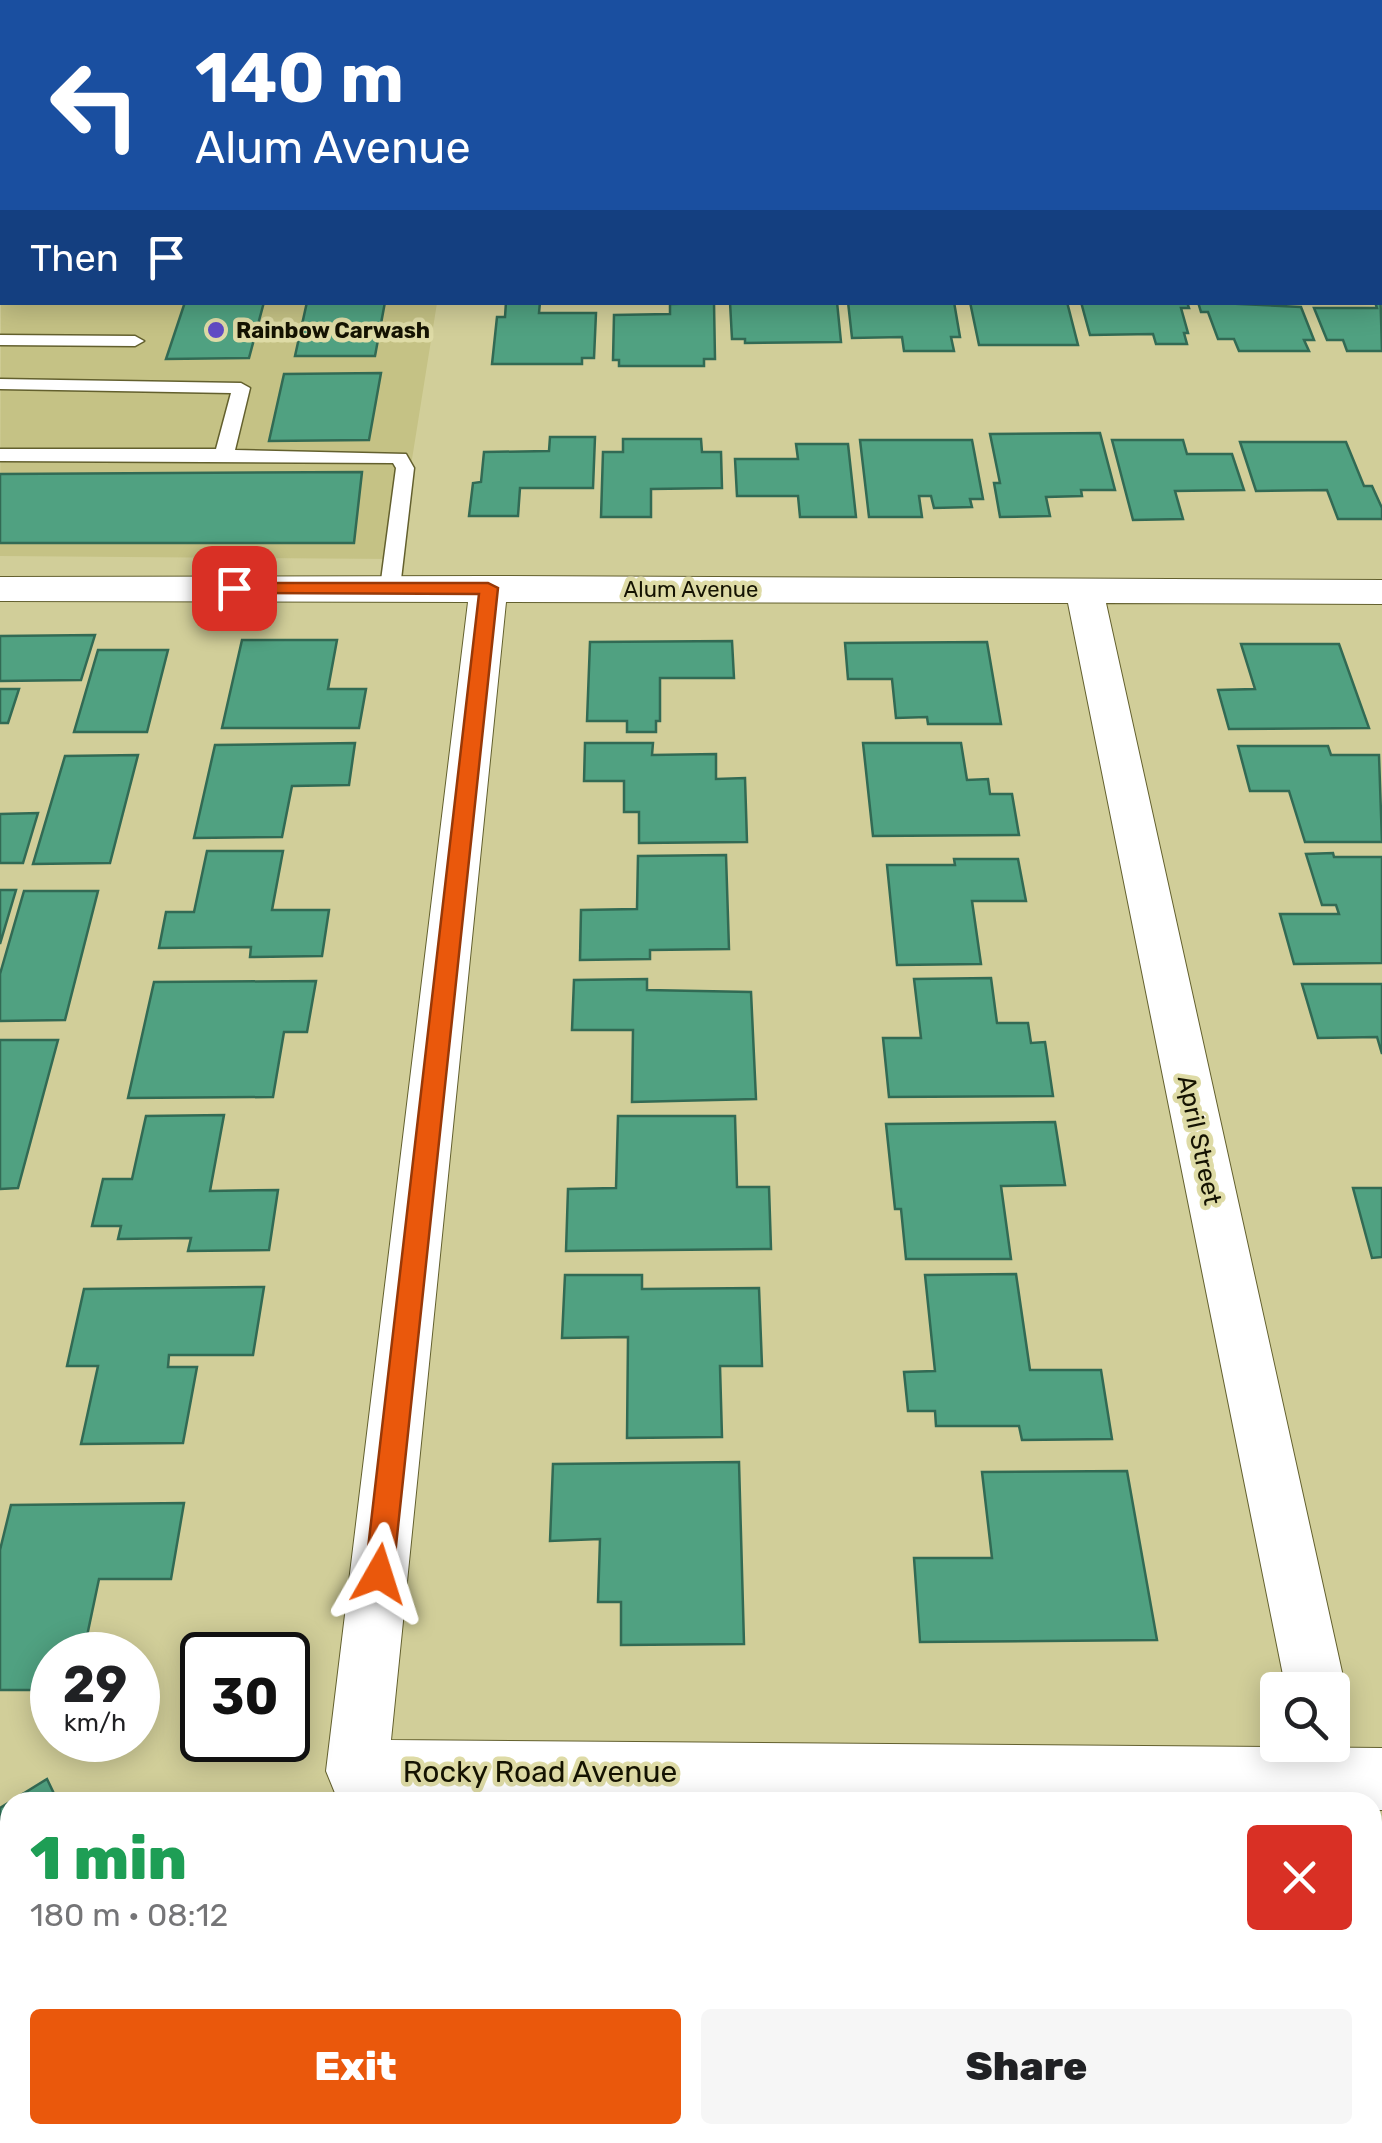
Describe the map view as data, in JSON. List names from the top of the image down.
{
  "streets": {
    "street": ["Alum Avenue", "April Street", "Rocky Road Avenue"]
  },
  "crossings": [
    ["Alum Avenue", "April Street"],
    ["Alum Avenue", "Rocky Road Avenue"]
  ],
  "places": ["Rainbow Carwash"],
  "page": {
    "turn": ["140 m", "Alum Avenue"],
    "then": "Then",
    "speed": "29 km/h",
    "limit": "30",
    "heading": ["1 min", "180 m · 08:12"],
    "buttons": ["Exit", "Share"]
  }
}
